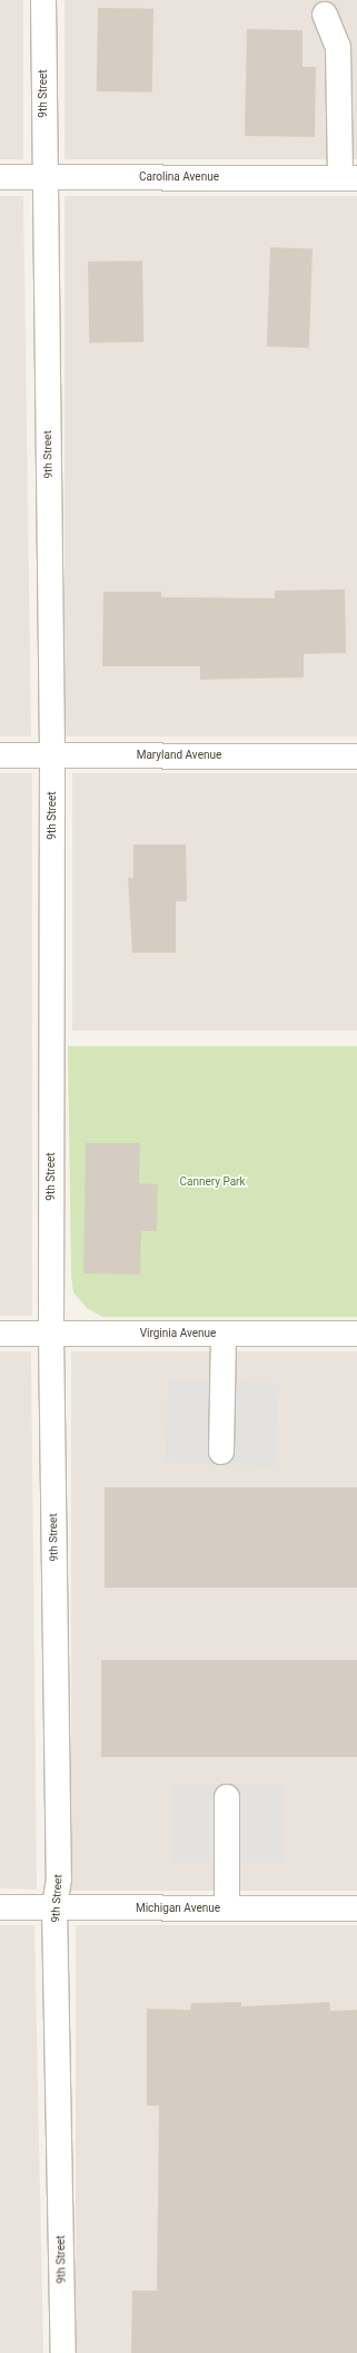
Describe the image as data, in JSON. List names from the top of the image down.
{
  "streets": {
    "street": [
      "9th Street",
      "Carolina Avenue",
      "Maryland Avenue",
      "Virginia Avenue",
      "Michigan Avenue"
    ]
  },
  "crossings": [
    ["9th Street", "Carolina Avenue"],
    ["9th Street", "Maryland Avenue"],
    ["9th Street", "Virginia Avenue"],
    ["9th Street", "Michigan Avenue"]
  ],
  "parks": ["Cannery Park"]
}
